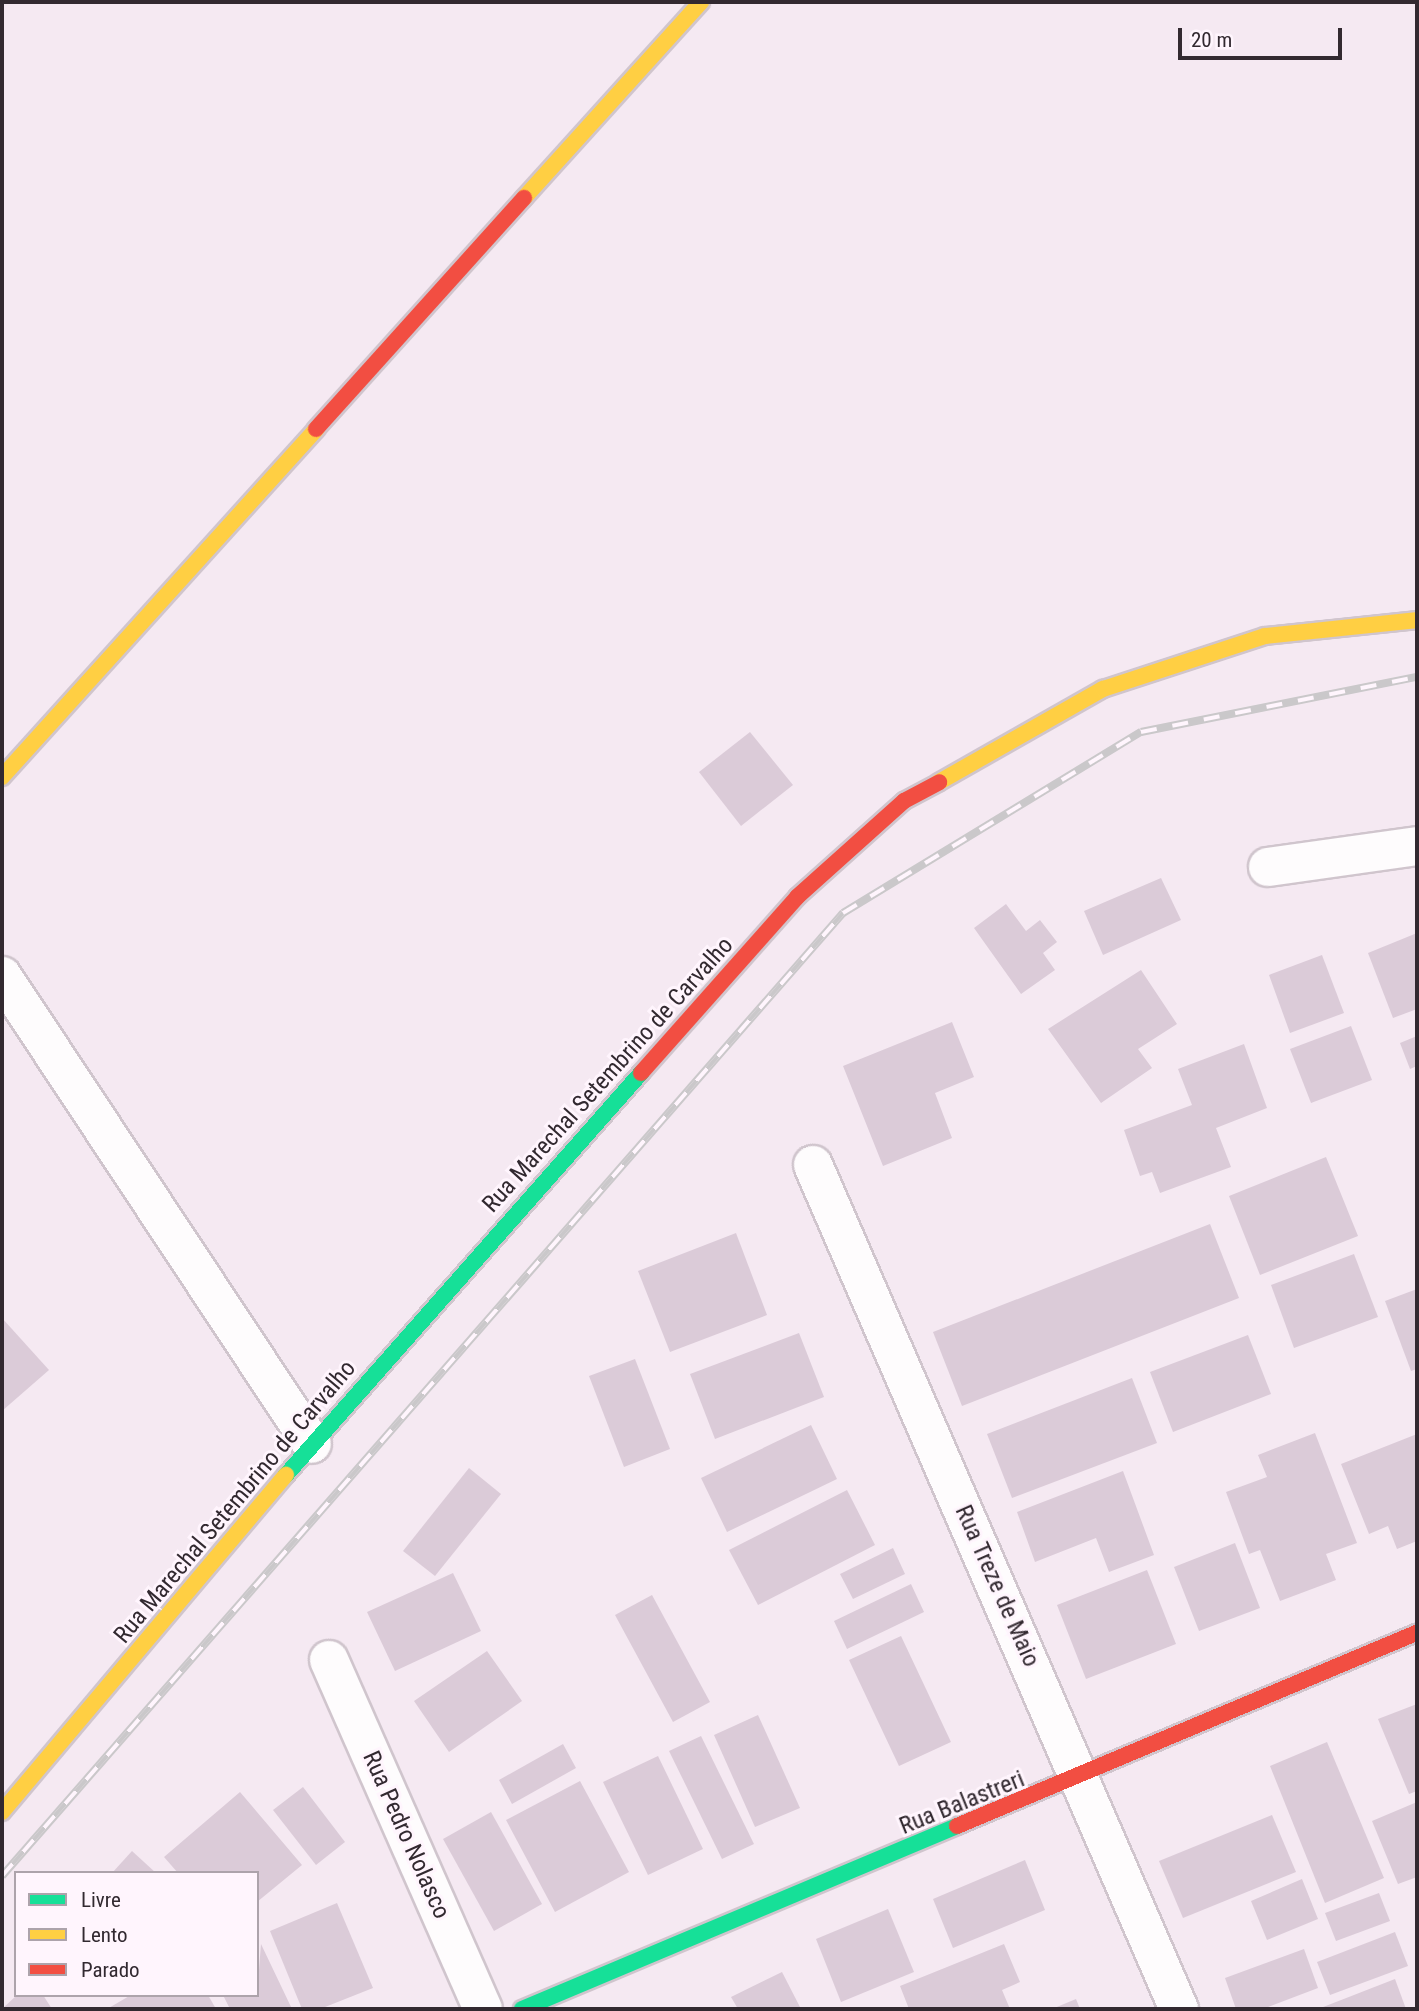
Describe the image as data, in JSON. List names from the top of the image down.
{
  "streets": {
    "street": [
      "Rua Marechal Setembrino de Carvalho",
      "Rua Treze de Maio",
      "Rua Balastreri",
      "Rua Pedro Nolasco"
    ]
  },
  "crossings": [
    ["Rua Treze de Maio", "Rua Balastreri"]
  ],
  "legend": ["Livre", "Lento", "Parado"],
  "scale_bar": "20 m"
}
